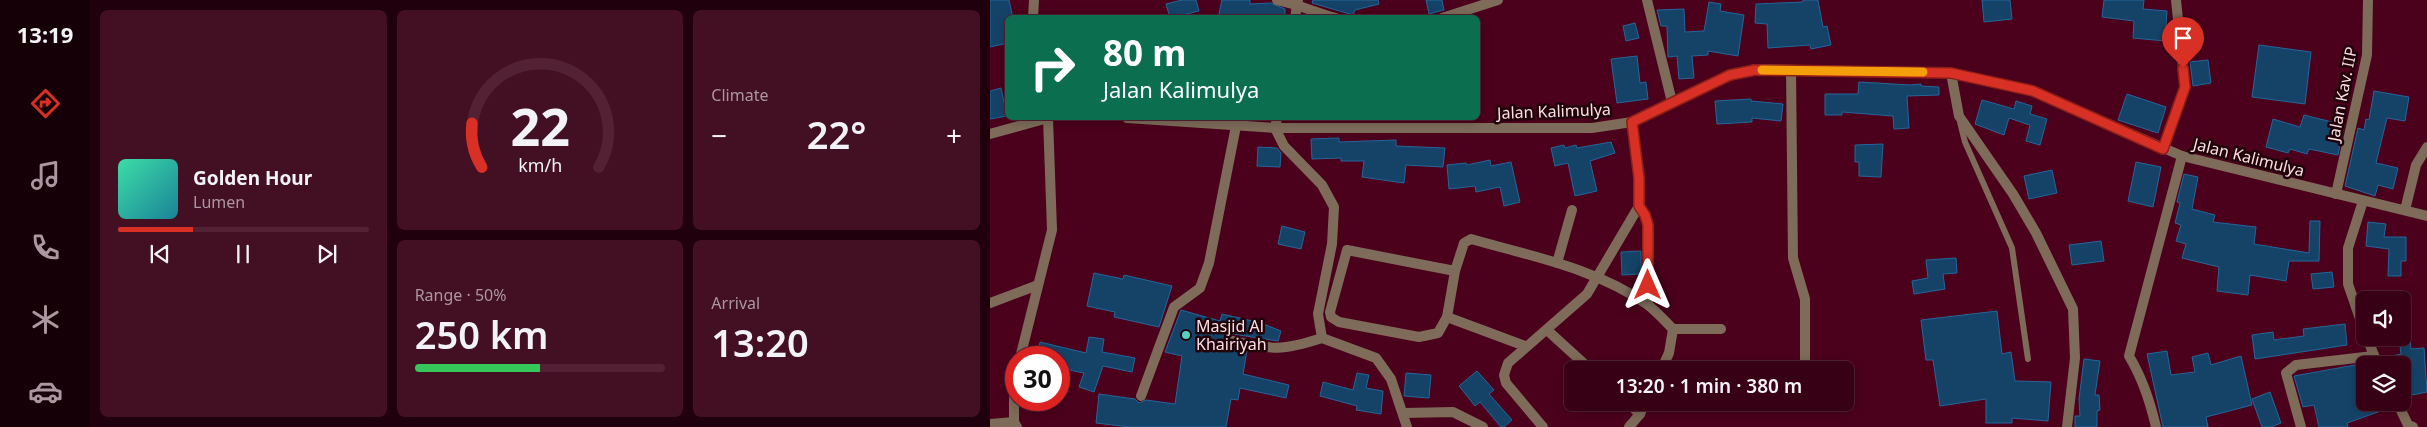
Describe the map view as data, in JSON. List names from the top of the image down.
{
  "streets": {
    "street": ["Jalan Kav. IIP", "Jalan Kalimulya"]
  },
  "crossings": [
    ["Jalan Kav. IIP", "Jalan Kalimulya"]
  ],
  "places": ["Masjid Al Khairiyah"],
  "page": {
    "tabs": "13:19",
    "tile": [
      "Climate",
      ["Range · 50%", "250 km"],
      ["Arrival", "13:20"]
    ],
    "turn": ["80 m", "Jalan Kalimulya"],
    "heat": ["−", "22°", "+"],
    "song": ["Golden Hour", "Lumen"],
    "limit": "30",
    "trip": "13:20 · 1 min · 380 m",
    "gauge": ["22", "km/h"]
  }
}
